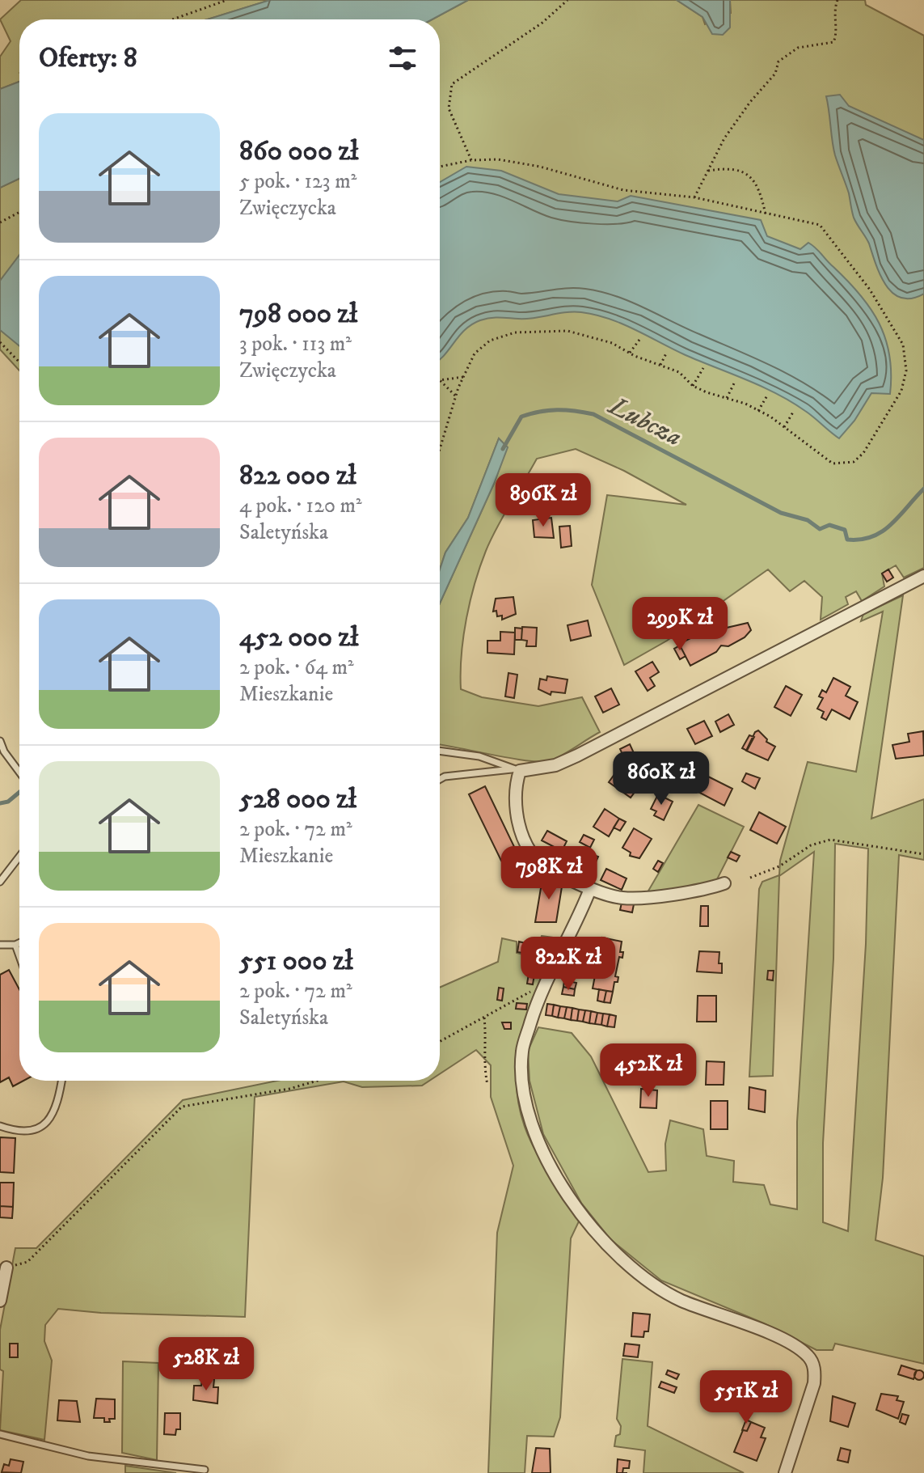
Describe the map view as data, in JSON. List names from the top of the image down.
{
  "water": ["Lubcza"],
  "page": {
    "heading": "Oferty: 8",
    "list": [
      {
        "name": "860 000 zł",
        "note": "5 pok. · 123 m² · Zwięczycka"
      },
      {
        "name": "798 000 zł",
        "note": "3 pok. · 113 m² · Zwięczycka"
      },
      {
        "name": "822 000 zł",
        "note": "4 pok. · 120 m² · Saletyńska"
      },
      {
        "name": "452 000 zł",
        "note": "2 pok. · 64 m² · Mieszkanie"
      },
      {
        "name": "528 000 zł",
        "note": "2 pok. · 72 m² · Mieszkanie"
      },
      {
        "name": "551 000 zł",
        "note": "2 pok. · 72 m² · Saletyńska"
      }
    ],
    "price": [
      "896K zł",
      "299K zł",
      "860K zł",
      "798K zł",
      "822K zł",
      "452K zł",
      "528K zł",
      "551K zł"
    ]
  }
}
